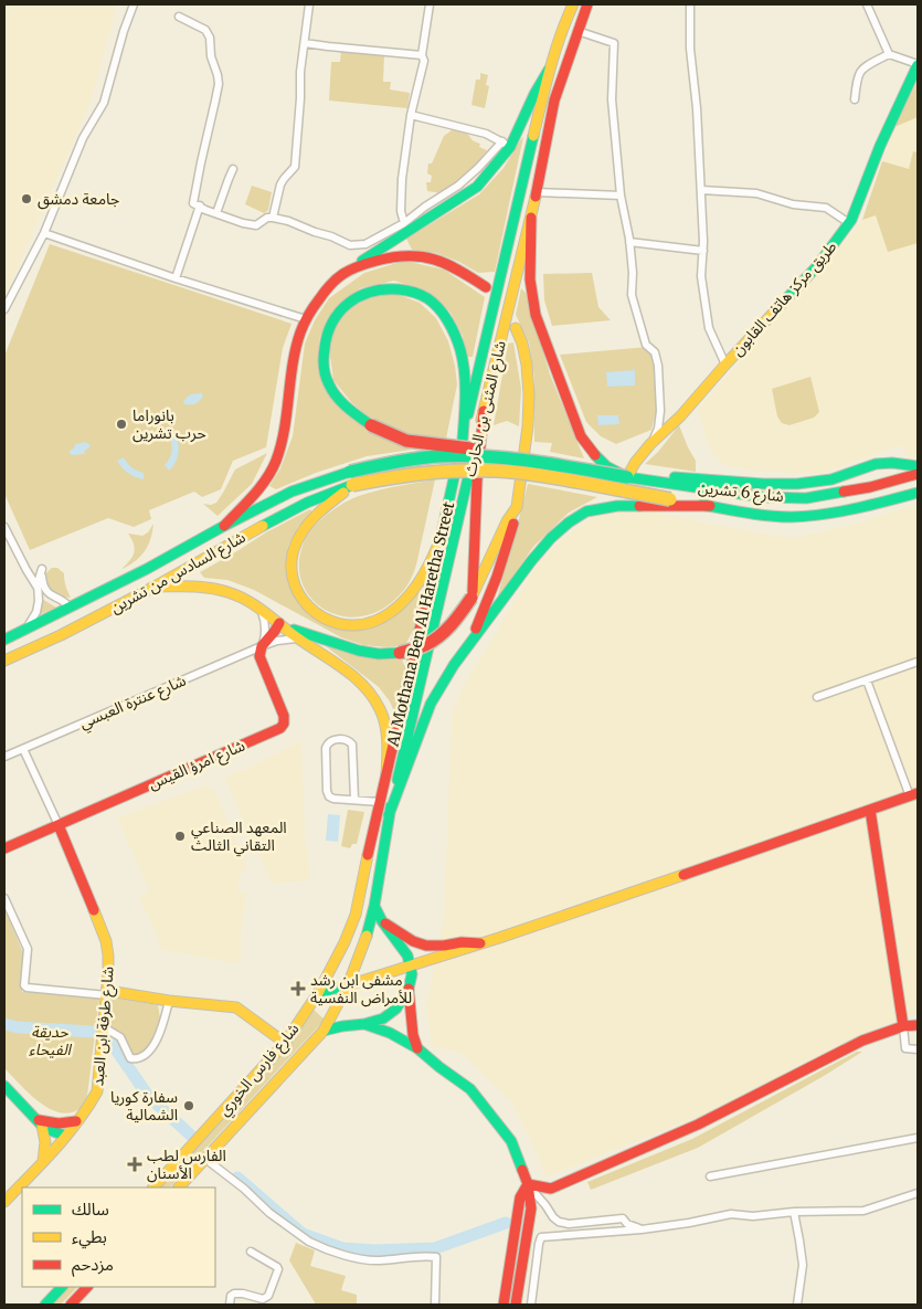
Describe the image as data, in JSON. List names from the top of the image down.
{
  "streets": {
    "main road": [
      "طريق مركز هاتف القابون",
      "شارع المثنى بن الحارث",
      "شارع 6 تشرين",
      "شارع السادس من تشرين",
      "Al Mothana Ben Al Haretha Street",
      "شارع امرؤ القيس",
      "شارع طرفة ابن العبد",
      "شارع فارس الخوري"
    ],
    "street": ["شارع عنترة العبسي"]
  },
  "crossings": [
    ["طريق مركز هاتف القابون", "شارع 6 تشرين"],
    ["شارع المثنى بن الحارث", "شارع فارس الخوري"],
    ["شارع 6 تشرين", "شارع السادس من تشرين"],
    ["Al Mothana Ben Al Haretha Street", "شارع فارس الخوري"],
    ["شارع عنترة العبسي", "شارع امرؤ القيس"],
    ["شارع امرؤ القيس", "شارع طرفة ابن العبد"]
  ],
  "parks": ["حديقة الفيحاء"],
  "places": {
    "other": [
      "جامعة دمشق",
      "بانوراما حرب تشرين",
      "المعهد الصناعي التقاني الثالث",
      "سفارة كوريا الشمالية"
    ],
    "health": ["مشفى ابن رشد للأمراض النفسية", "الفارس لطب الأسنان"]
  },
  "legend": ["سالك", "بطيء", "مزدحم"]
}
